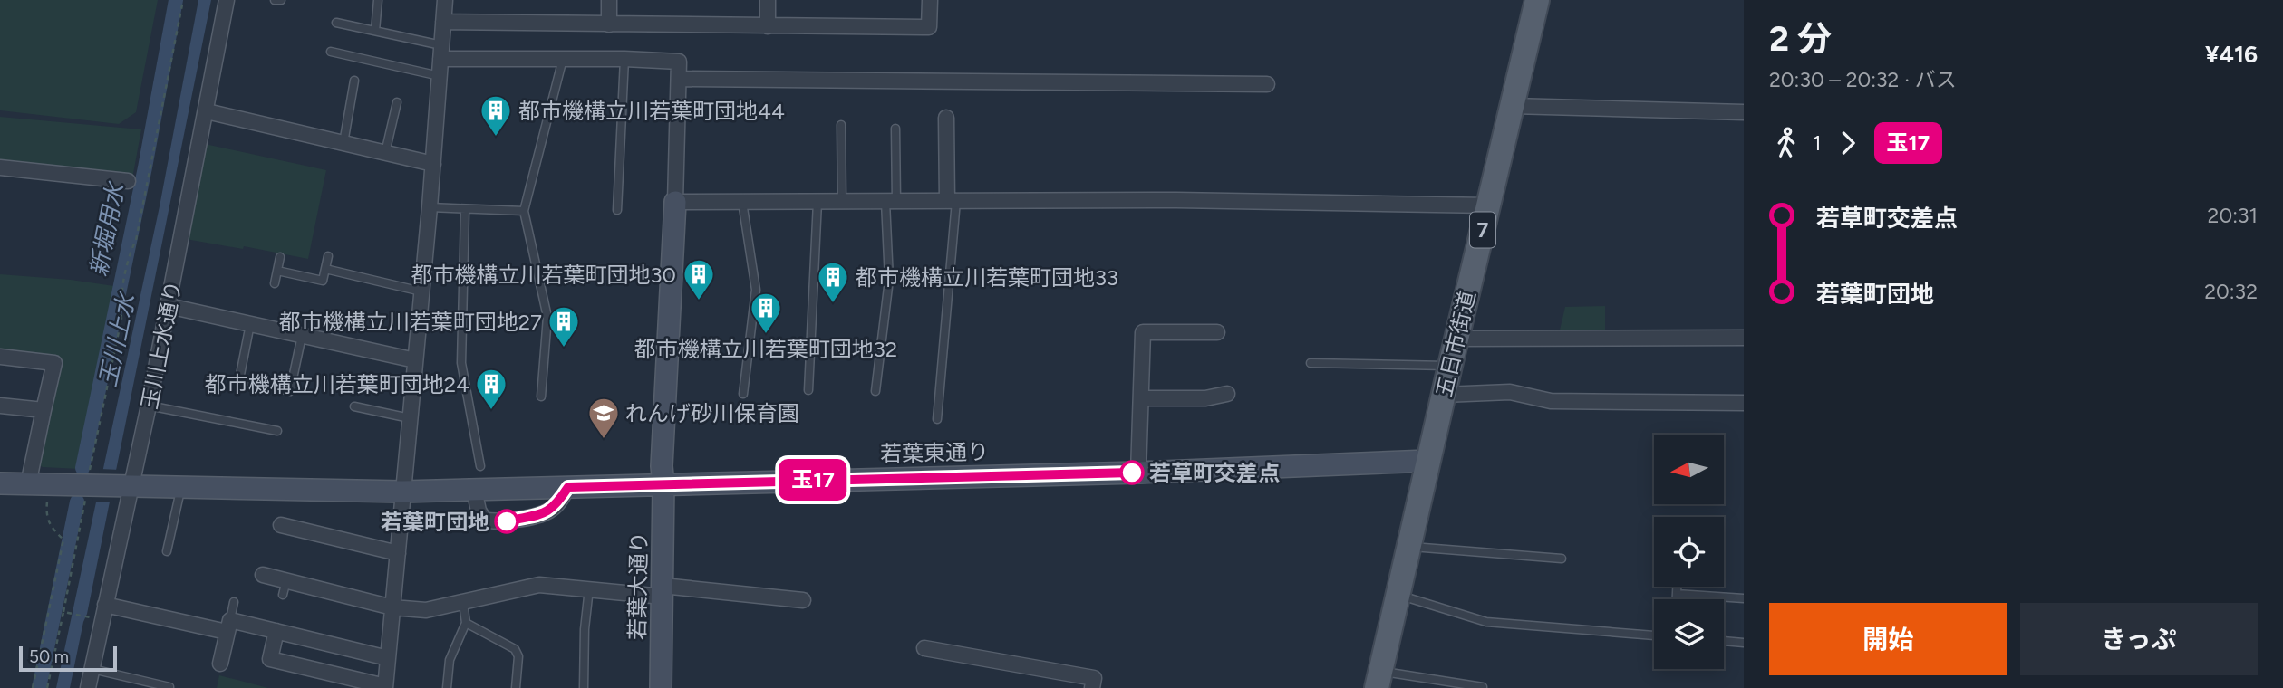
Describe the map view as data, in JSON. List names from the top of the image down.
{
  "streets": {
    "main road": ["7", "五日市街道"],
    "street": ["玉川上水通り", "若葉東通り", "若葉大通り"]
  },
  "crossings": [
    ["五日市街道", "若葉東通り"],
    ["玉川上水通り", "若葉東通り"],
    ["若葉東通り", "若葉大通り"]
  ],
  "water": ["新堀用水", "玉川上水"],
  "places": {
    "building": [
      "都市機構立川若葉町団地44",
      "都市機構立川若葉町団地30",
      "都市機構立川若葉町団地33",
      "都市機構立川若葉町団地32",
      "都市機構立川若葉町団地27",
      "都市機構立川若葉町団地24"
    ],
    "school or university": ["れんげ砂川保育園"],
    "other": ["若草町交差点", "若葉町団地"]
  },
  "lines": ["bus line 玉17"],
  "scale_bar": "50 m",
  "north": "left",
  "page": {
    "on_map": "玉17",
    "heading": ["2 分", "20:30 – 20:32 · バス", "¥416"],
    "legs": ["1", "玉17"],
    "list": [
      {
        "name": "若草町交差点",
        "value": "20:31"
      },
      {
        "name": "若葉町団地",
        "value": "20:32"
      }
    ],
    "buttons": ["開始", "きっぷ"],
    "scale": "50 m"
  }
}
